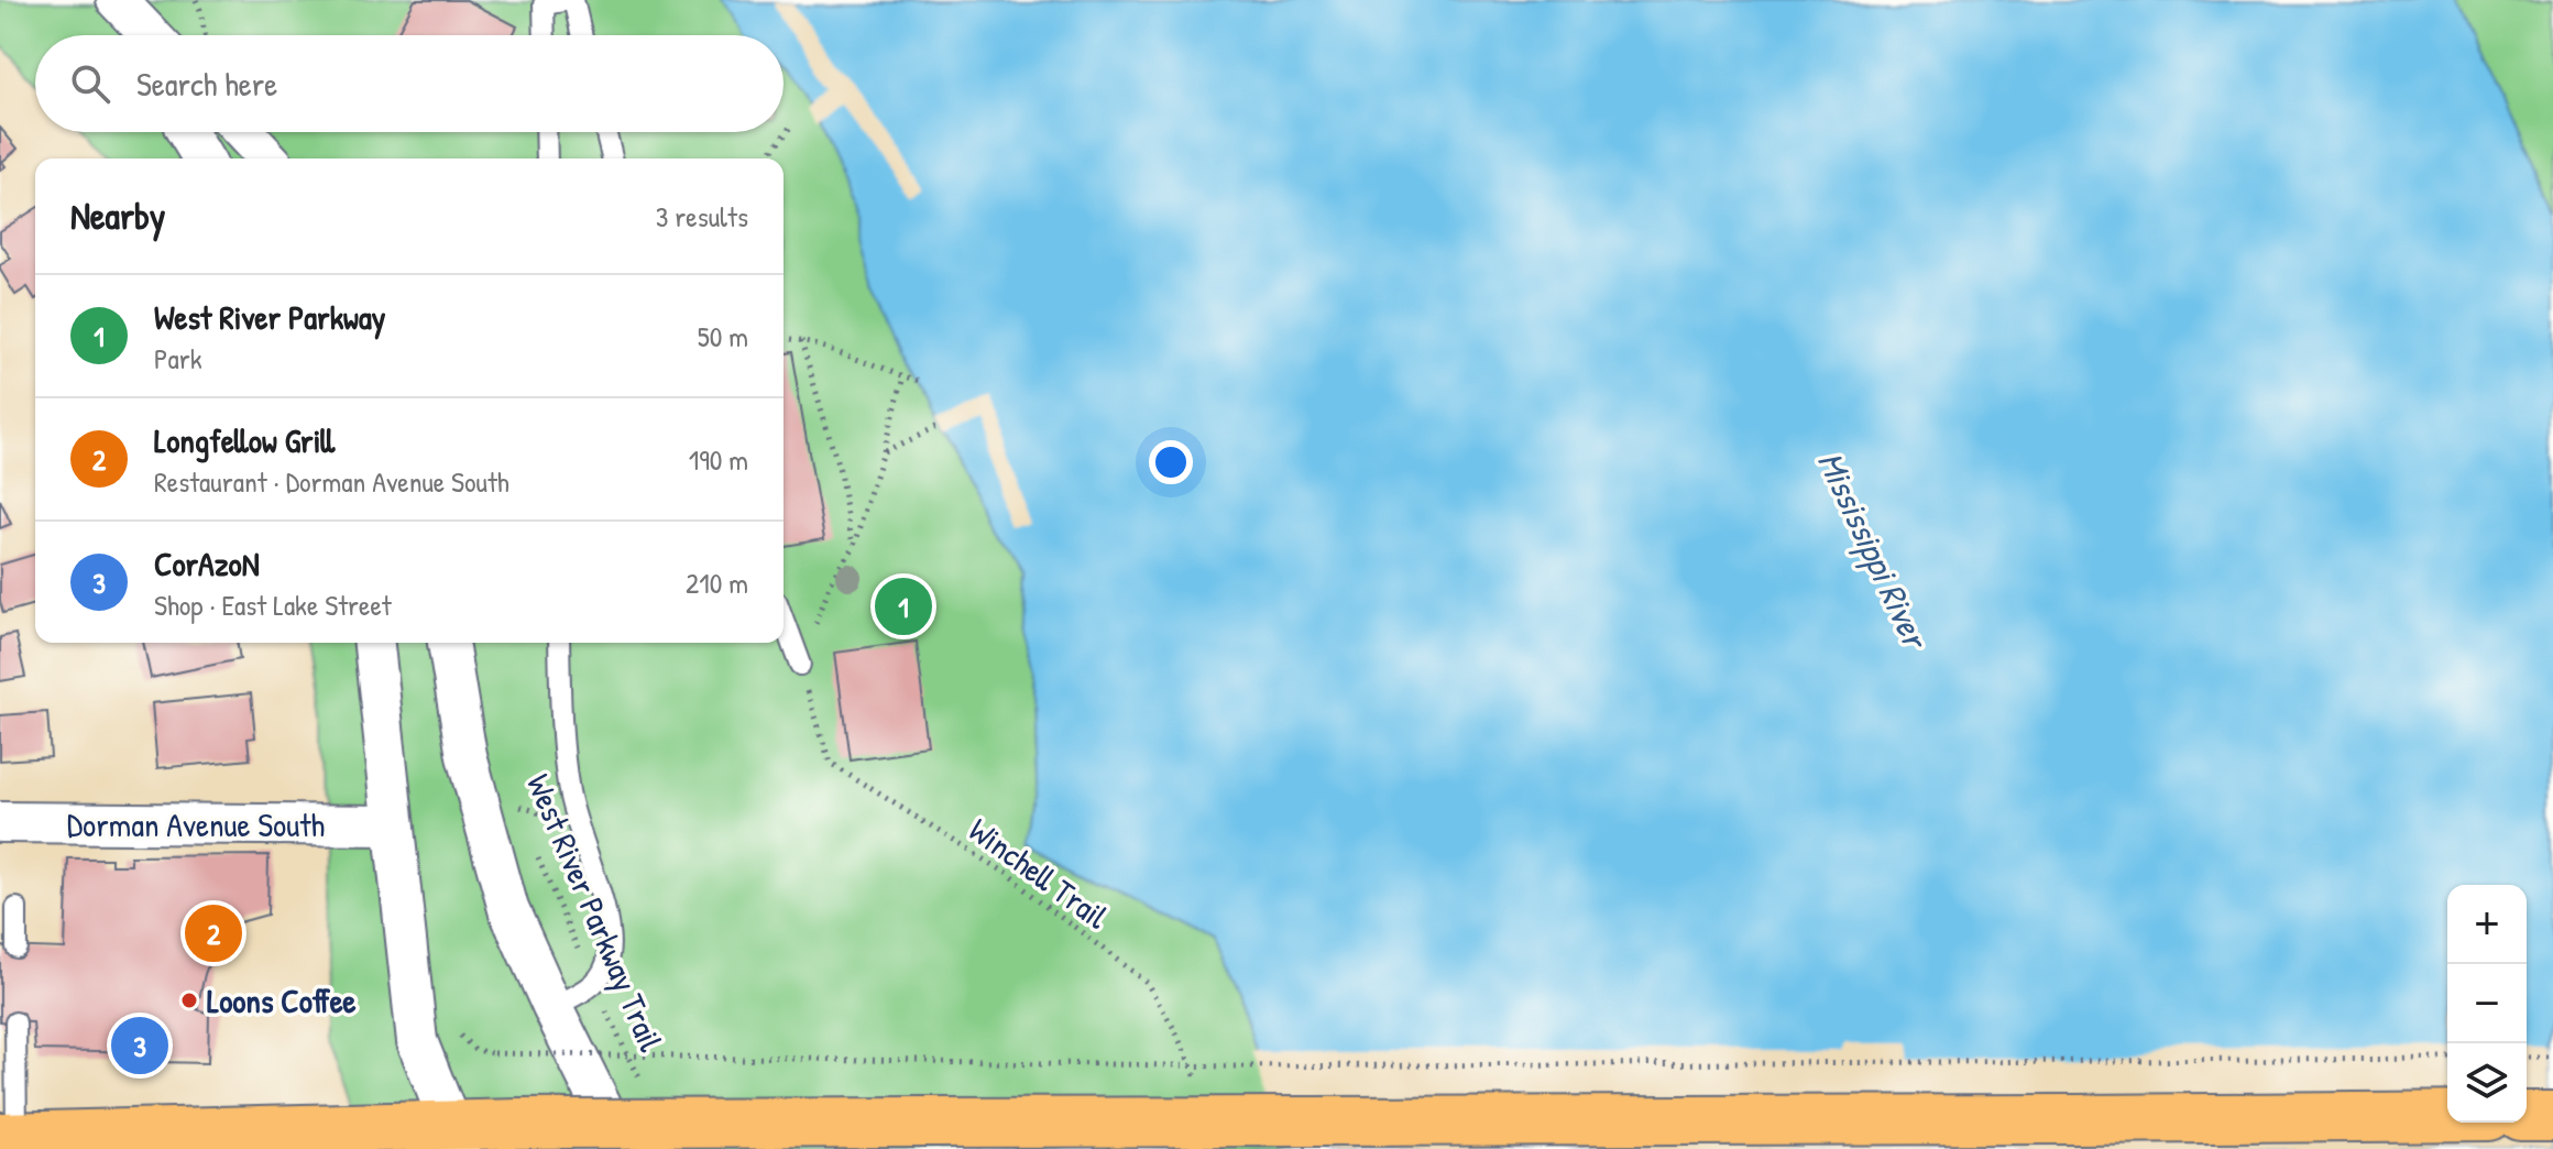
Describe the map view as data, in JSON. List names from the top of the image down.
{
  "streets": {
    "street": ["Dorman Avenue South"],
    "path": ["Winchell Trail", "West River Parkway Trail"]
  },
  "water": ["Mississippi River"],
  "places": ["Loons Coffee"],
  "page": {
    "search": "Search here",
    "heading": ["Nearby", "3 results"],
    "list": [
      {
        "mark": "1",
        "name": "West River Parkway",
        "note": "Park",
        "value": "50 m"
      },
      {
        "mark": "2",
        "name": "Longfellow Grill",
        "note": "Restaurant · Dorman Avenue South",
        "value": "190 m"
      },
      {
        "mark": "3",
        "name": "CorAzoN",
        "note": "Shop · East Lake Street",
        "value": "210 m"
      }
    ],
    "pins": ["1", "2", "3"],
    "map_buttons": ["+", "−"]
  }
}
